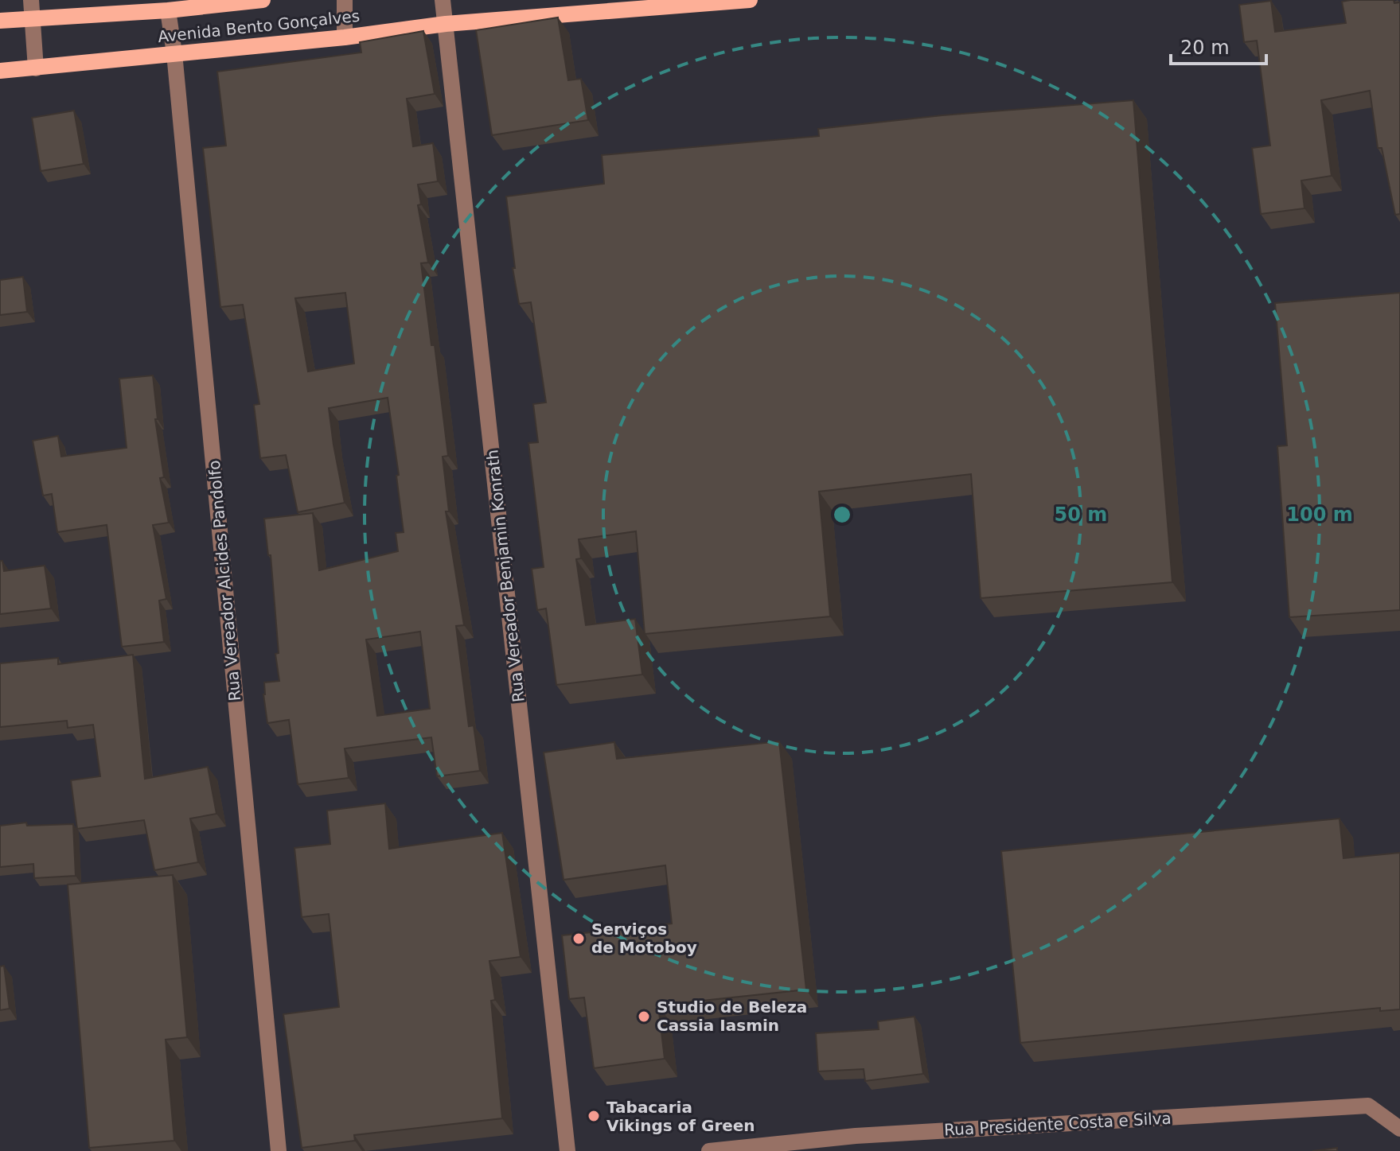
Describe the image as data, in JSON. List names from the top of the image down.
{
  "streets": {
    "main road": ["Avenida Bento Gonçalves"],
    "street": ["Rua Vereador Benjamin Konrath", "Rua Vereador Alcides Pandolfo", "Rua Presidente Costa e Silva"]
  },
  "crossings": [
    ["Avenida Bento Gonçalves", "Rua Vereador Benjamin Konrath"],
    ["Avenida Bento Gonçalves", "Rua Vereador Alcides Pandolfo"]
  ],
  "places": ["Serviços de Motoboy", "Studio de Beleza Cassia Iasmin", "Tabacaria Vikings of Green"],
  "scale_bar": "20 m",
  "rings": ["50 m", "100 m"]
}
